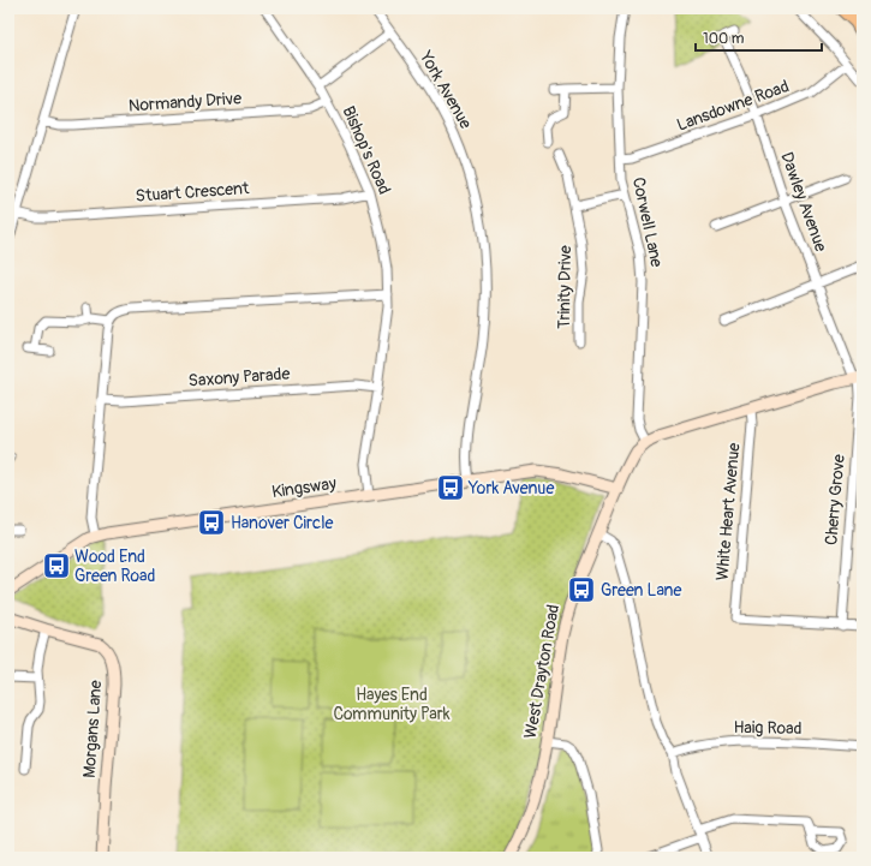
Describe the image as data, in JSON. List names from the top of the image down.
{
  "streets": {
    "street": [
      "York Avenue",
      "Normandy Drive",
      "Lansdowne Road",
      "Bishop's Road",
      "Stuart Crescent",
      "Dawley Avenue",
      "Corwell Lane",
      "Trinity Drive",
      "Saxony Parade",
      "Kingsway",
      "Cherry Grove",
      "White Heart Avenue",
      "West Drayton Road",
      "Haig Road",
      "Morgans Lane"
    ]
  },
  "crossings": [
    ["York Avenue", "Kingsway"],
    ["Normandy Drive", "Bishop's Road"],
    ["Lansdowne Road", "Dawley Avenue"],
    ["Lansdowne Road", "Corwell Lane"],
    ["Bishop's Road", "Stuart Crescent"],
    ["Bishop's Road", "Saxony Parade"],
    ["Bishop's Road", "Kingsway"],
    ["Dawley Avenue", "Cherry Grove"],
    ["Corwell Lane", "West Drayton Road"],
    ["Kingsway", "West Drayton Road"],
    ["Cherry Grove", "White Heart Avenue"]
  ],
  "parks": ["Hayes End Community Park"],
  "places": {
    "bus stop": [
      "York Avenue",
      "Hanover Circle",
      "Wood End Green Road",
      "Green Lane"
    ]
  },
  "scale_bar": "100 m"
}
